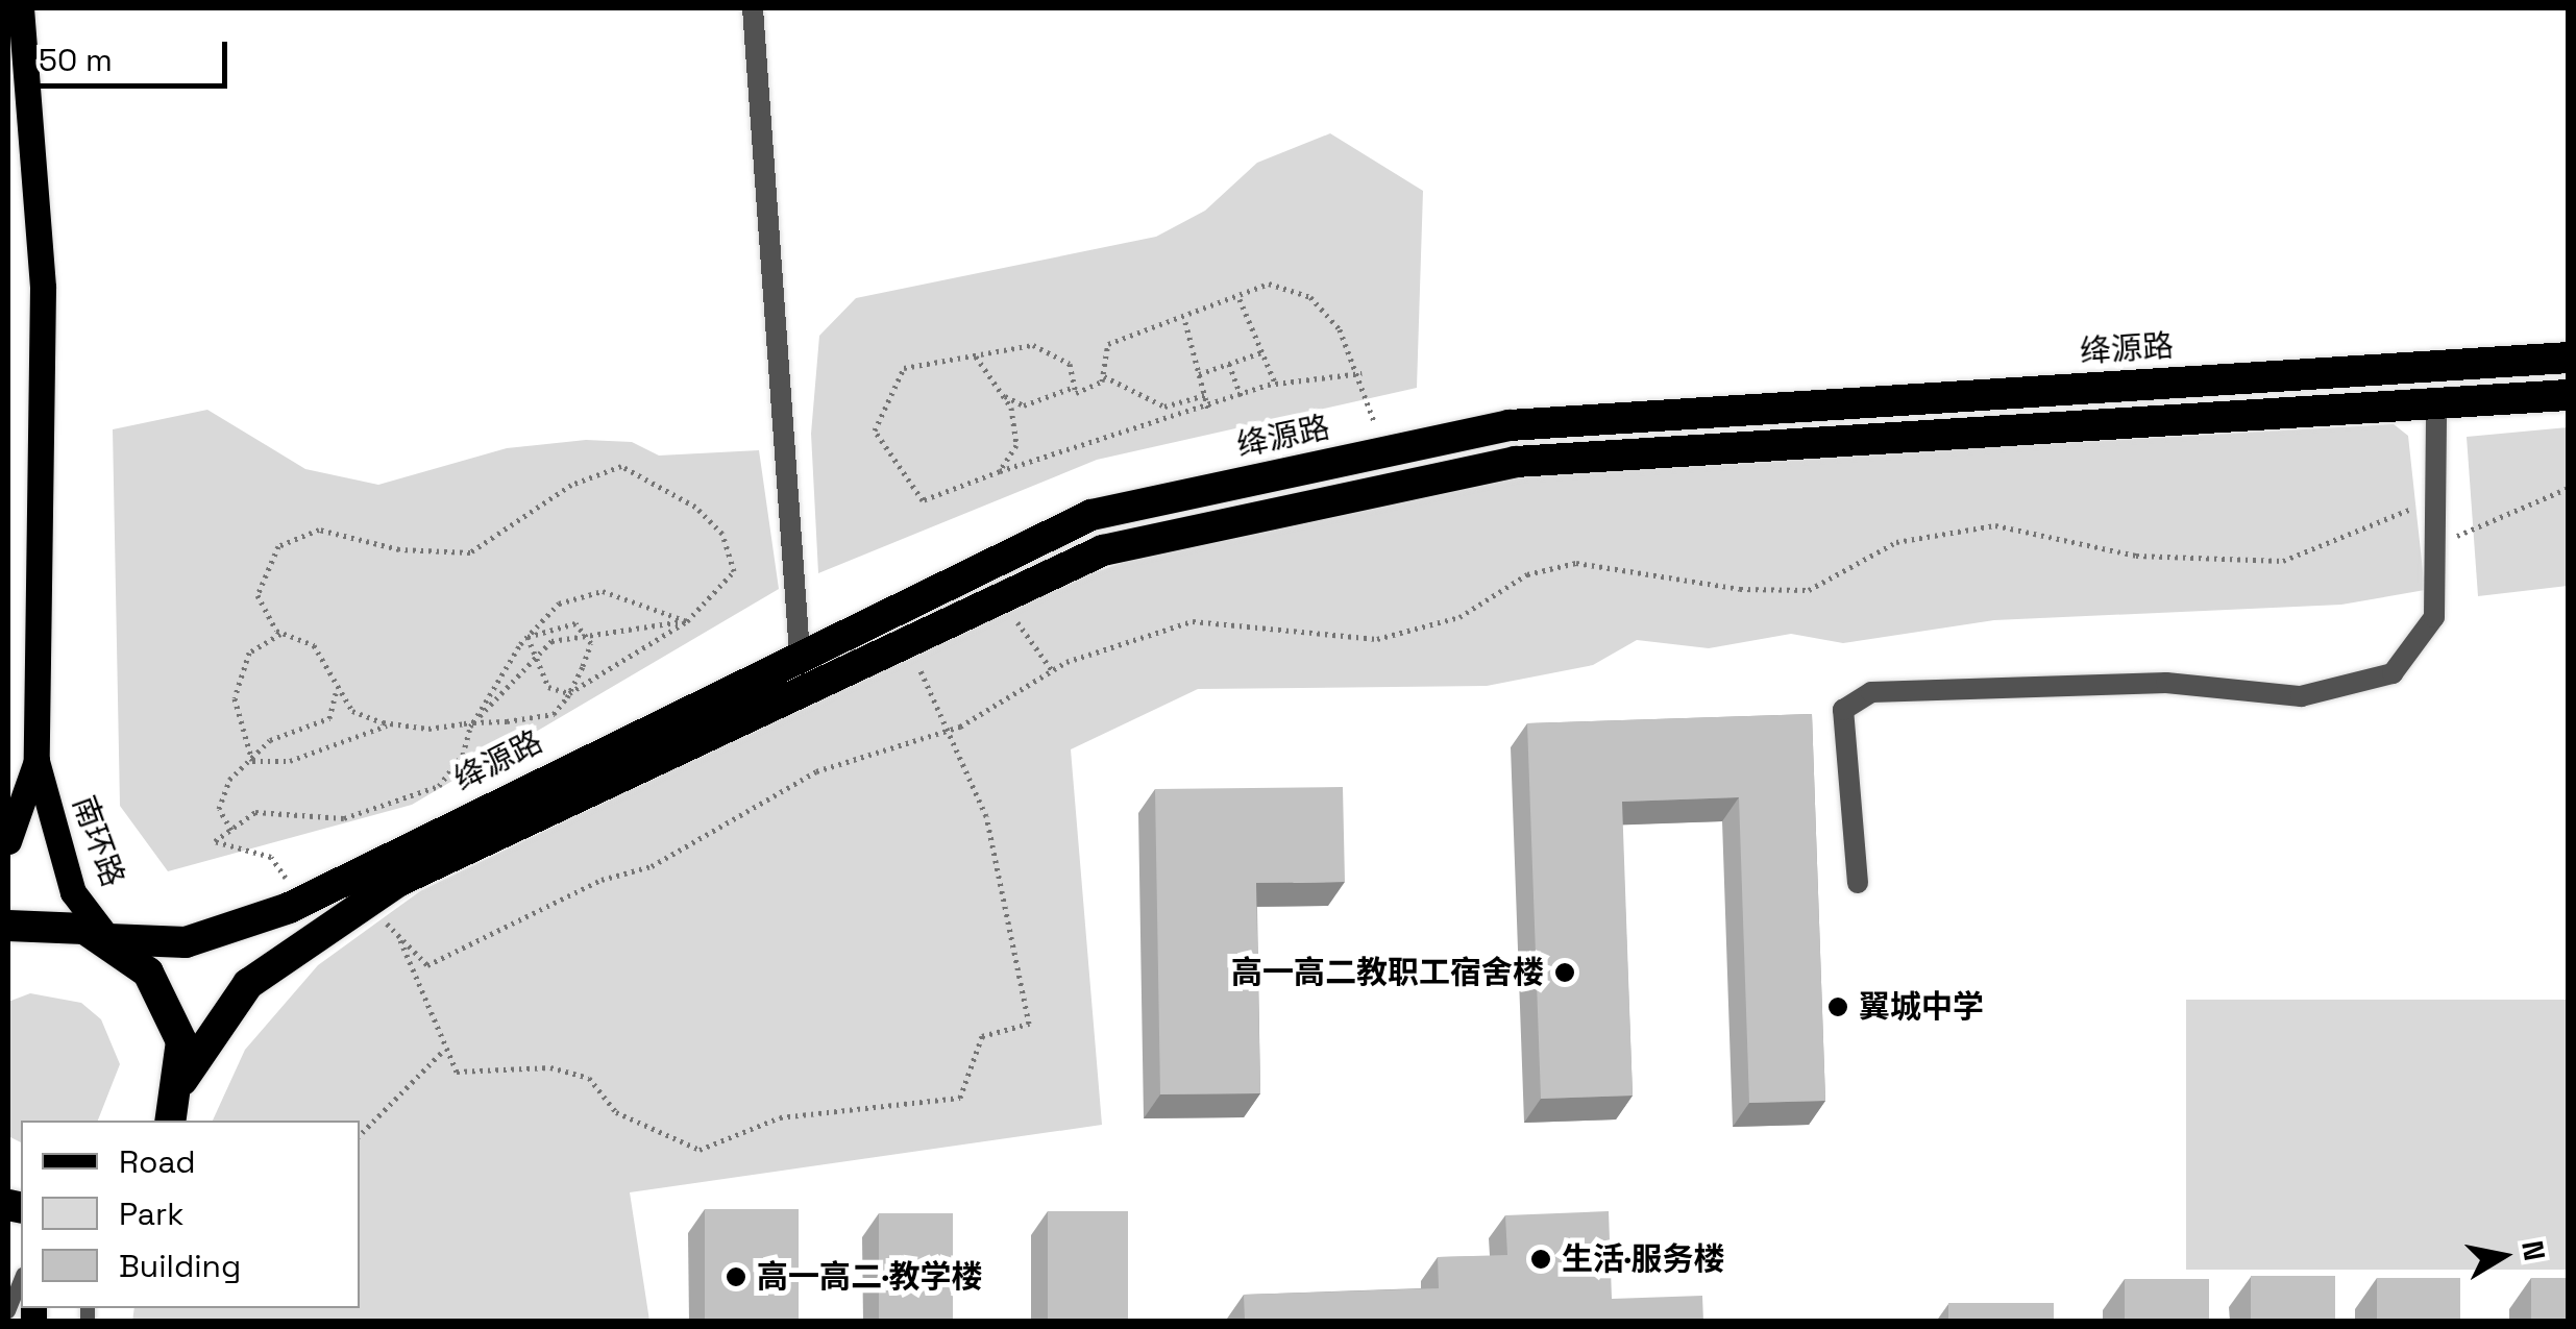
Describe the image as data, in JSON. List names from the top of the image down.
{
  "streets": {
    "highway": ["绛源路"],
    "main road": ["南环路"]
  },
  "crossings": [
    ["绛源路", "南环路"]
  ],
  "places": [
    "高一高二教职工宿舍楼",
    "翼城中学",
    "生活·服务楼",
    "高一高二·教学楼"
  ],
  "legend": ["Road", "Park", "Building"],
  "scale_bar": "50 m",
  "north": "right"
}
